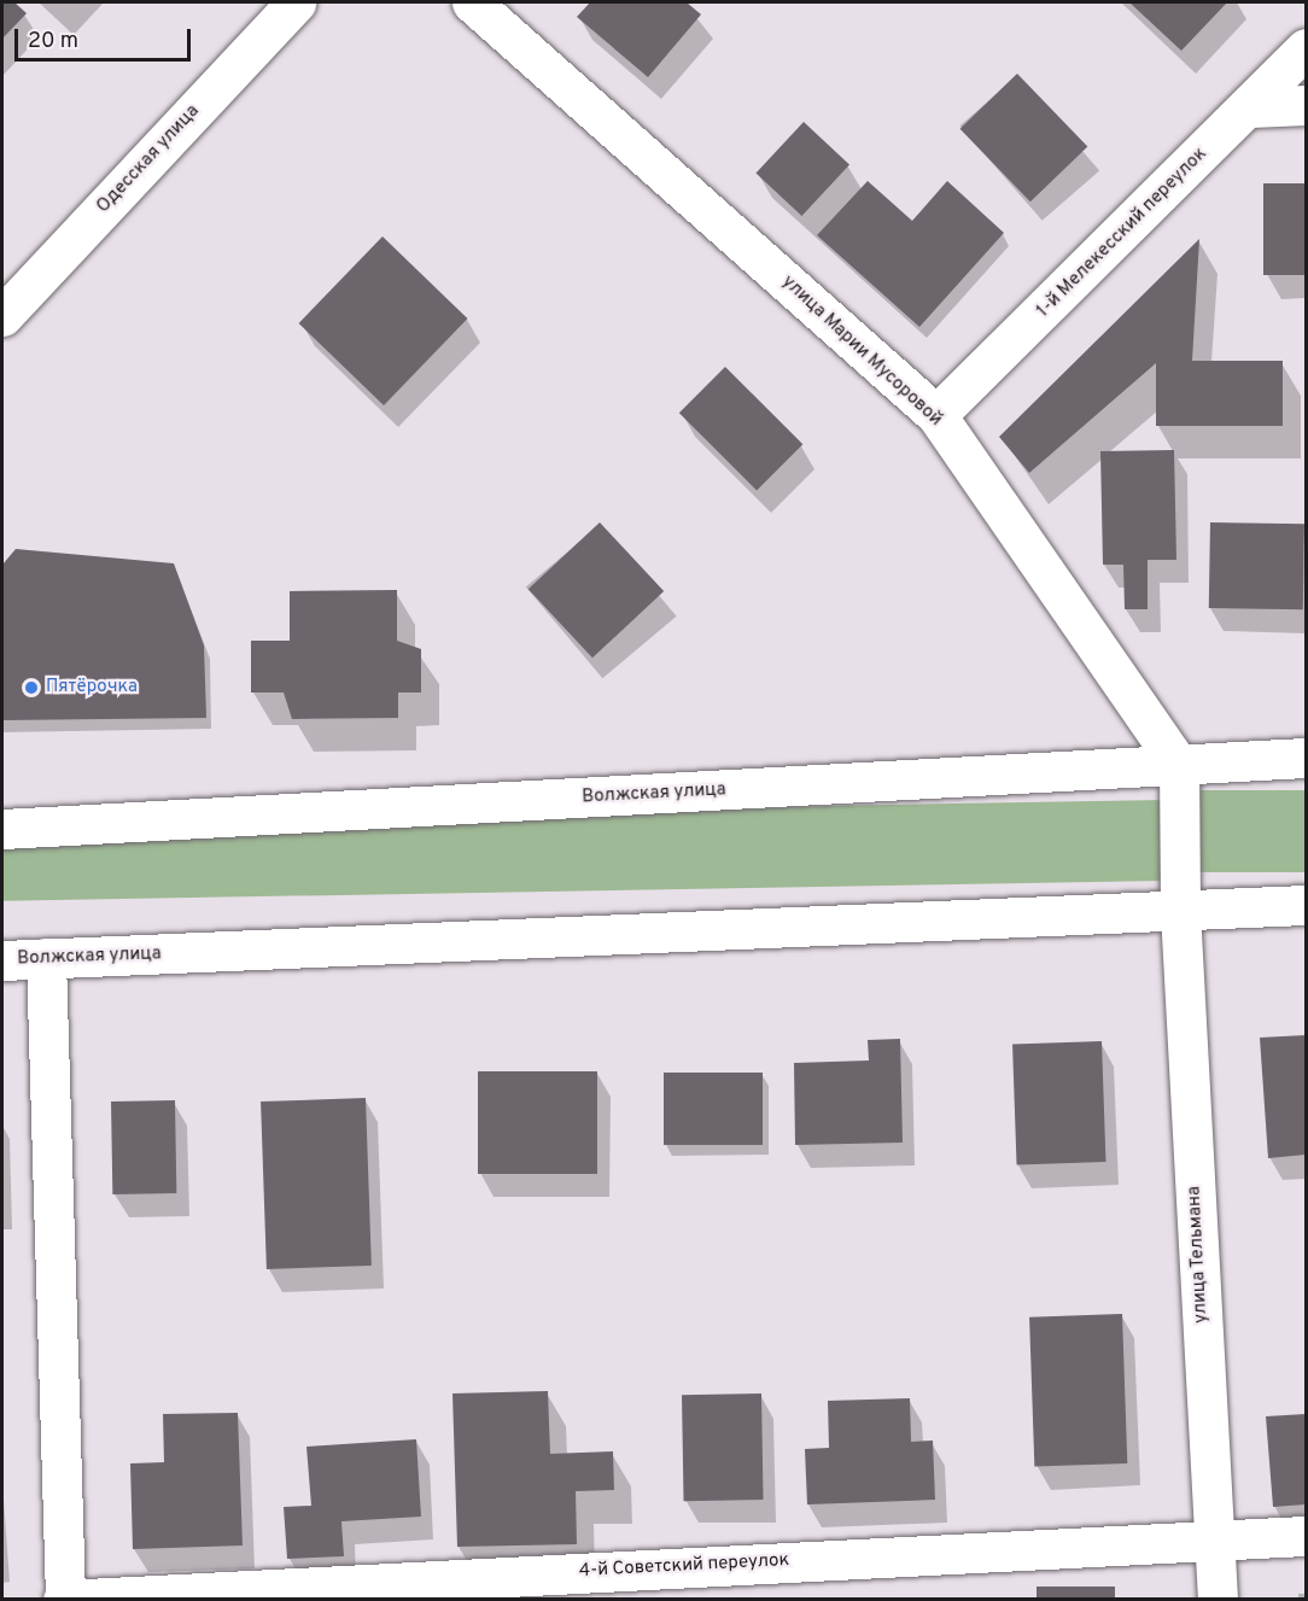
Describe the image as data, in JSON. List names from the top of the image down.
{
  "streets": {
    "street": [
      "Одесская улица",
      "1-й Мелекесский переулок",
      "улица Марии Мусоровой",
      "Волжская улица",
      "улица Тельмана",
      "4-й Советский переулок"
    ]
  },
  "crossings": [
    ["1-й Мелекесский переулок", "улица Марии Мусоровой"],
    ["улица Марии Мусоровой", "Волжская улица"],
    ["улица Марии Мусоровой", "улица Тельмана"],
    ["Волжская улица", "улица Тельмана"],
    ["улица Тельмана", "4-й Советский переулок"]
  ],
  "places": ["Пятёрочка"],
  "scale_bar": "20 m"
}
